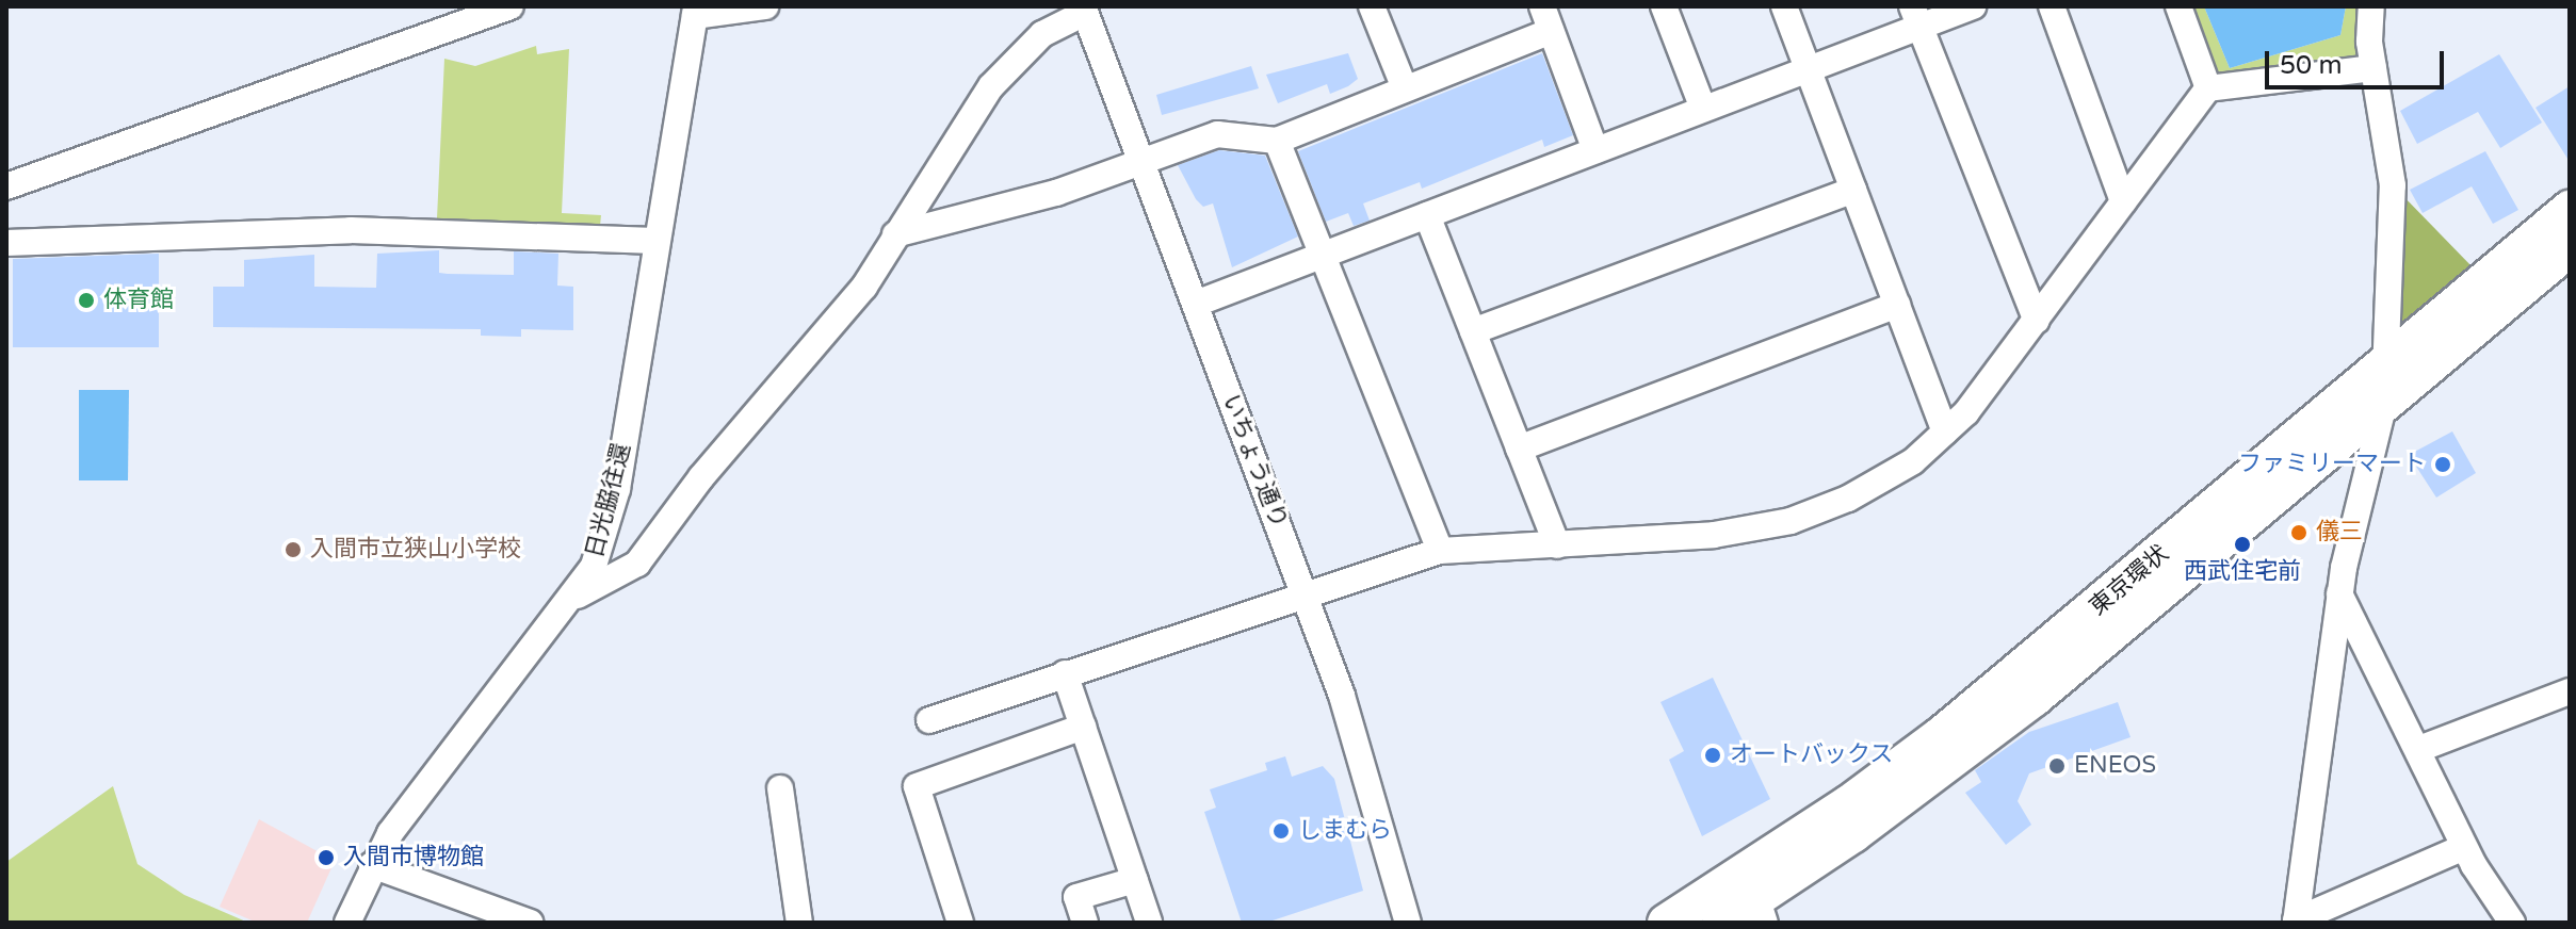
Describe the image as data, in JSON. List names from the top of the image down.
{
  "streets": {
    "highway": ["東京環状"],
    "street": ["いちょう通り", "日光脇往還"]
  },
  "places": [
    "体育館",
    "ファミリーマート",
    "儀三",
    "西武住宅前",
    "入間市立狭山小学校",
    "オートバックス",
    "ENEOS",
    "しまむら",
    "入間市博物館"
  ],
  "scale_bar": "50 m"
}
